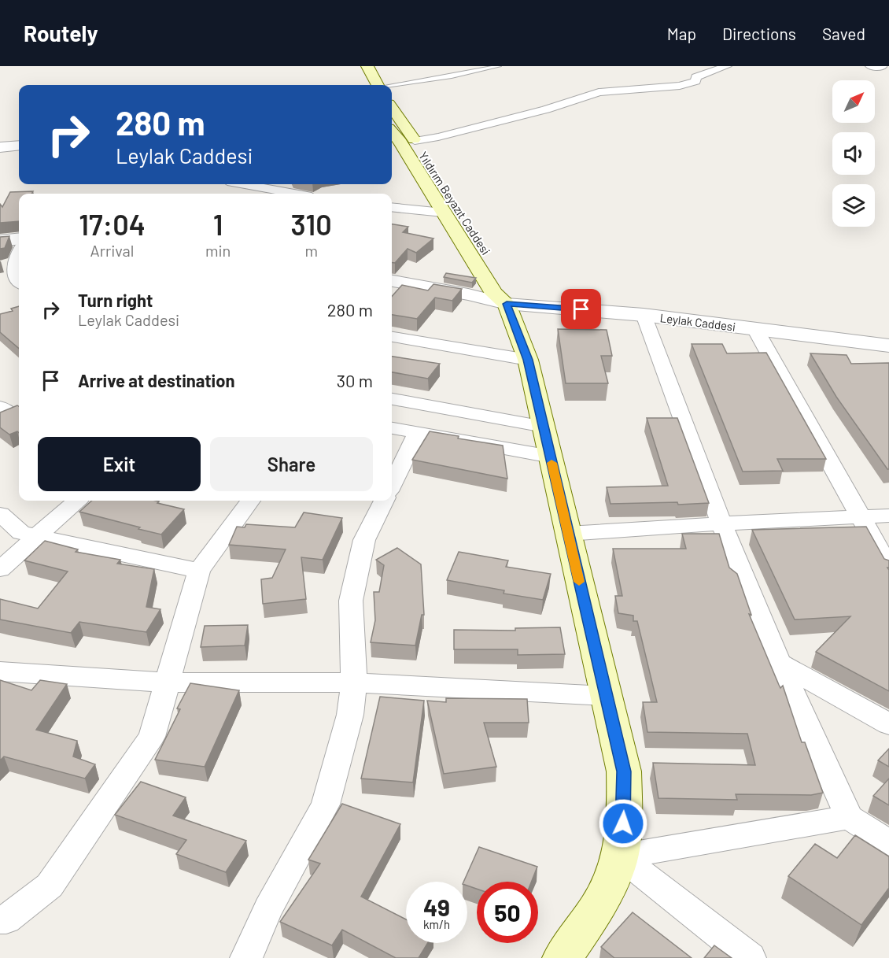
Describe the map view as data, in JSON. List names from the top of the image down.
{
  "streets": {
    "main road": ["Yıldırım Beyazıt Caddesi"],
    "street": ["Leylak Caddesi"]
  },
  "crossings": [
    ["Yıldırım Beyazıt Caddesi", "Leylak Caddesi"]
  ],
  "north": "top right",
  "page": {
    "header": "Routely",
    "nav": ["Map", "Directions", "Saved"],
    "turn": ["280 m", "Leylak Caddesi"],
    "eta": [
      "17:04",
      "Arrival",
      "1",
      "min",
      "310",
      "m"
    ],
    "list": [
      {
        "name": "Turn right",
        "note": "Leylak Caddesi",
        "value": "280 m"
      },
      {
        "name": "Arrive at destination",
        "value": "30 m"
      }
    ],
    "buttons": ["Exit", "Share"],
    "speed": "49 km/h",
    "limit": "50"
  }
}
